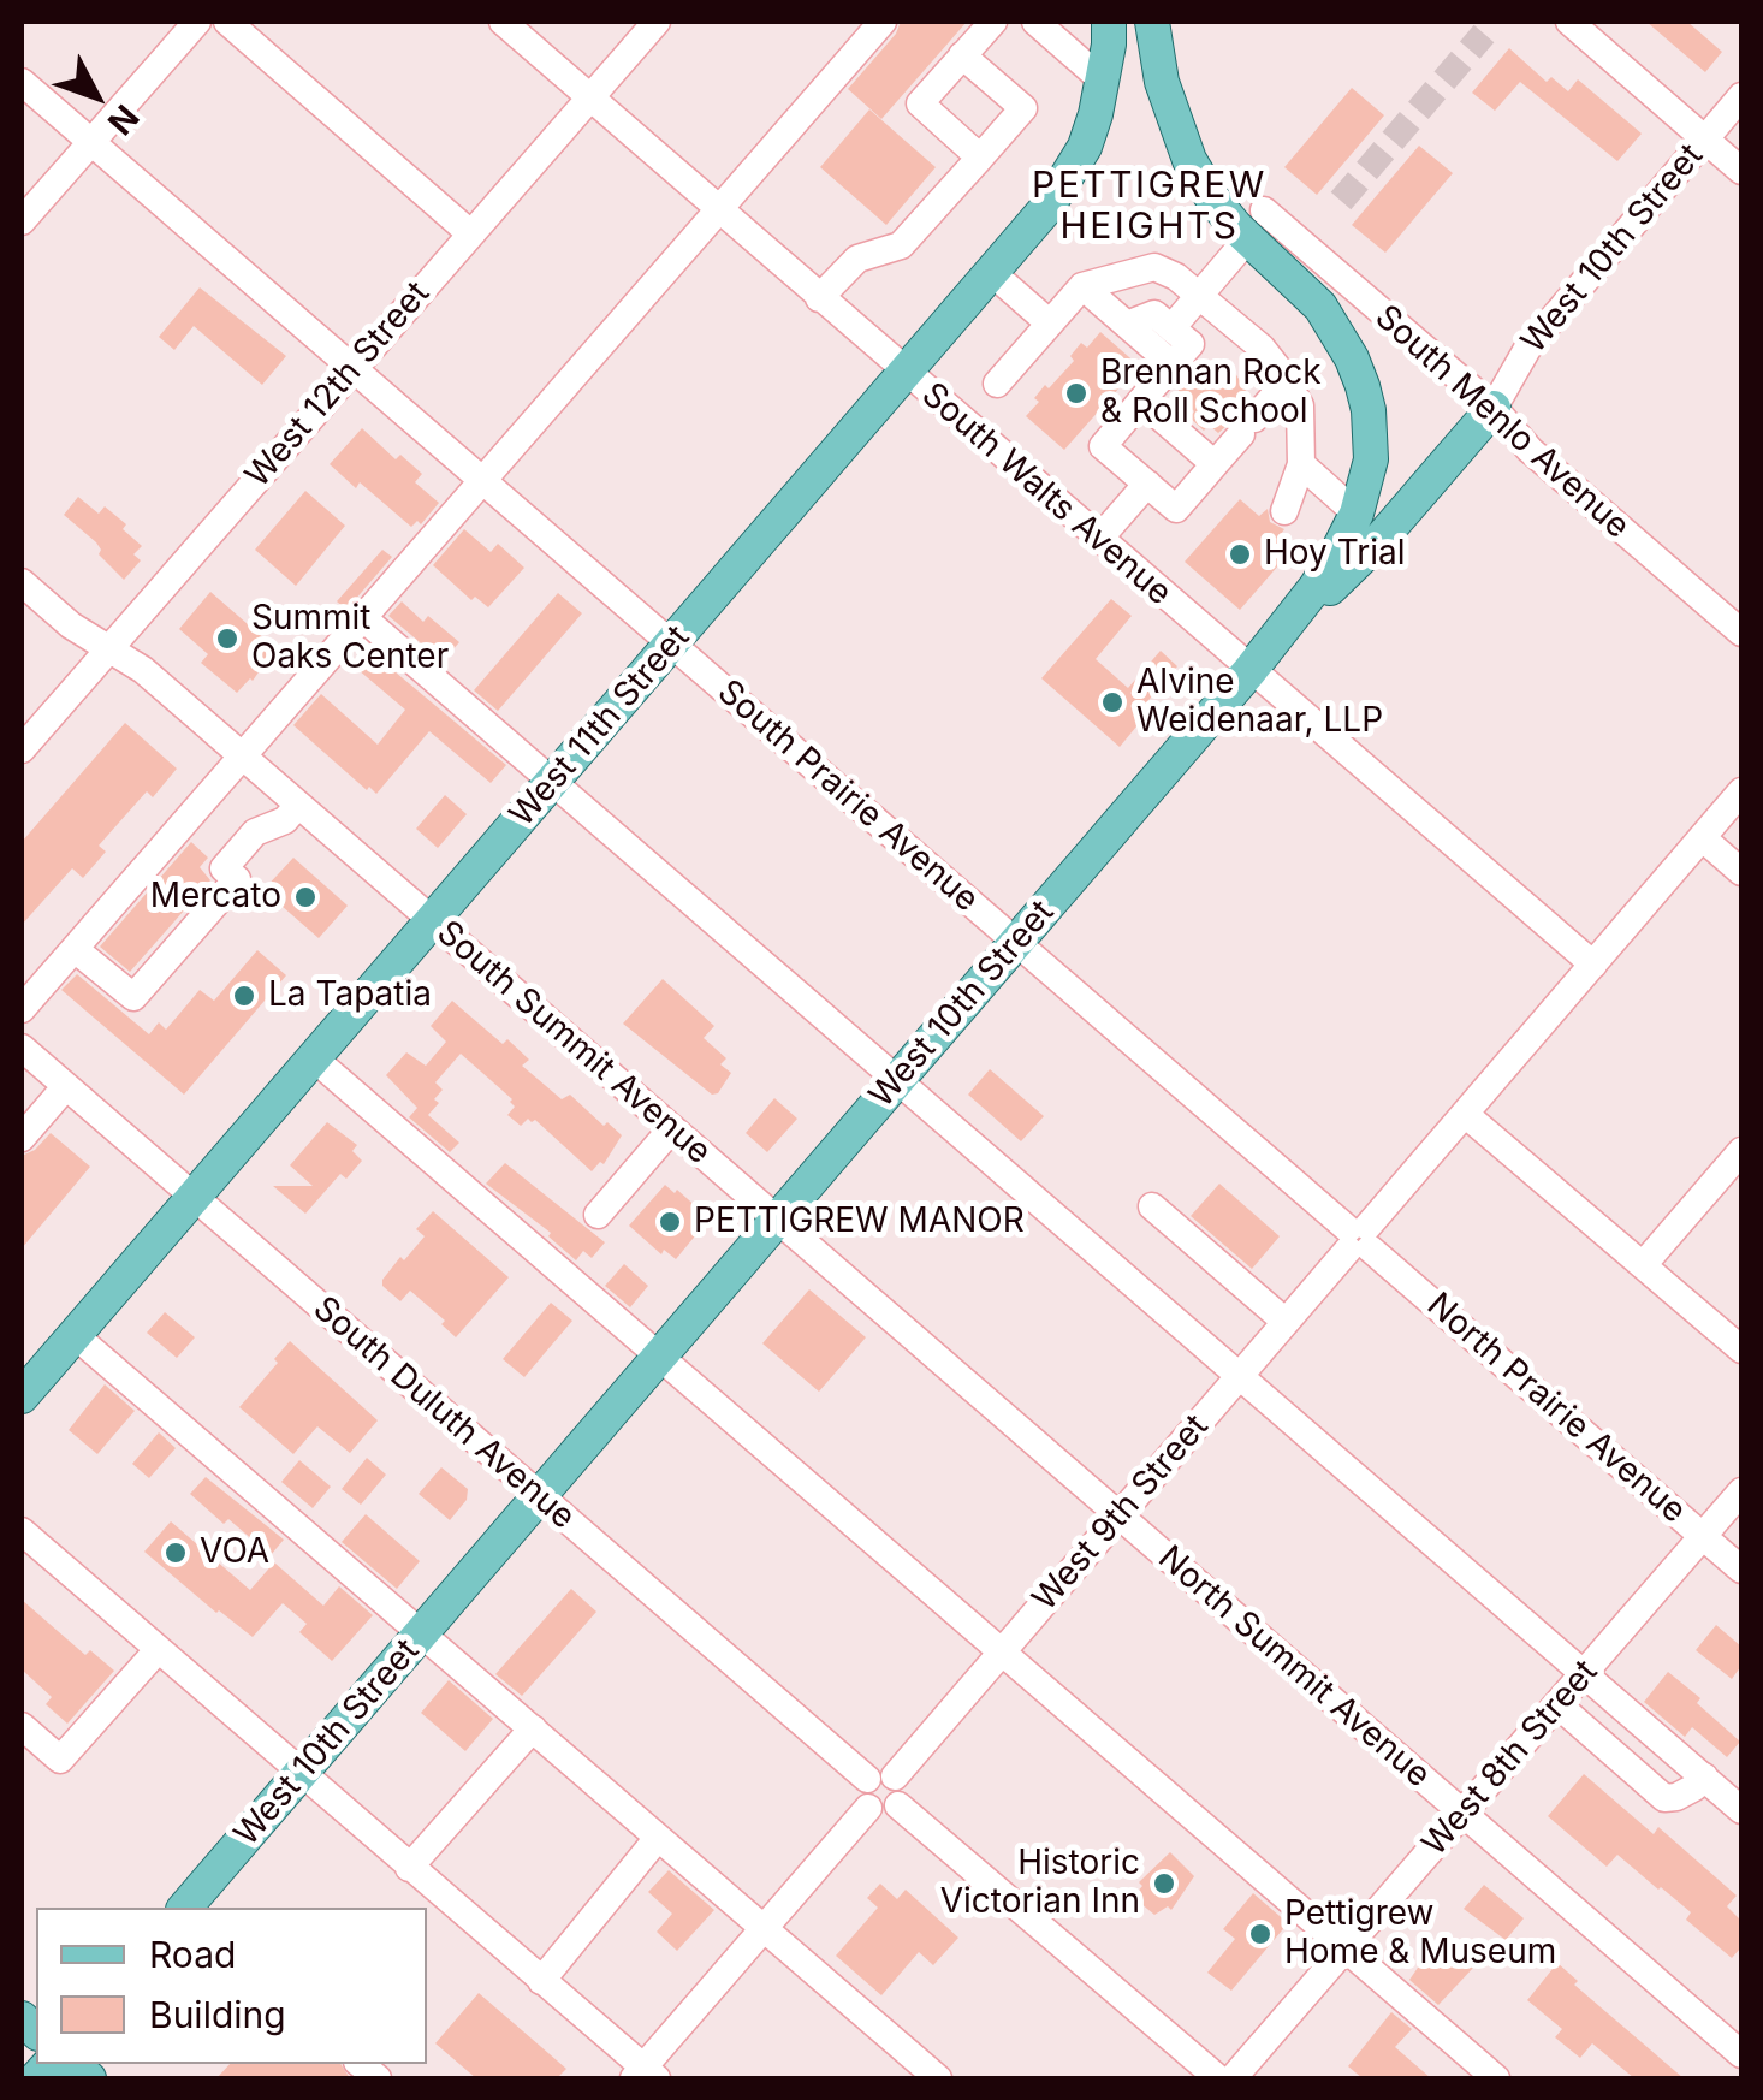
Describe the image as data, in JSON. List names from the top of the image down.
{
  "streets": {
    "main road": ["West 10th Street", "West 11th Street"],
    "street": [
      "West 12th Street",
      "South Menlo Avenue",
      "South Walts Avenue",
      "South Prairie Avenue",
      "South Summit Avenue",
      "North Prairie Avenue",
      "South Duluth Avenue",
      "West 9th Street",
      "North Summit Avenue",
      "West 8th Street"
    ]
  },
  "crossings": [
    ["West 10th Street", "South Menlo Avenue"],
    ["West 10th Street", "South Walts Avenue"],
    ["West 10th Street", "South Prairie Avenue"],
    ["West 10th Street", "South Summit Avenue"],
    ["West 10th Street", "South Duluth Avenue"],
    ["West 12th Street", "South Walts Avenue"],
    ["West 12th Street", "South Prairie Avenue"],
    ["West 12th Street", "South Summit Avenue"],
    ["South Walts Avenue", "West 11th Street"],
    ["South Walts Avenue", "West 9th Street"],
    ["West 11th Street", "South Prairie Avenue"],
    ["West 11th Street", "South Summit Avenue"],
    ["West 11th Street", "South Duluth Avenue"],
    ["South Prairie Avenue", "North Prairie Avenue"],
    ["South Prairie Avenue", "West 9th Street"],
    ["South Summit Avenue", "West 9th Street"],
    ["South Summit Avenue", "North Summit Avenue"],
    ["North Prairie Avenue", "West 9th Street"],
    ["North Prairie Avenue", "West 8th Street"],
    ["South Duluth Avenue", "West 9th Street"],
    ["West 9th Street", "North Summit Avenue"],
    ["North Summit Avenue", "West 8th Street"]
  ],
  "districts": ["PETTIGREW HEIGHTS"],
  "places": [
    "Brennan Rock & Roll School",
    "Hoy Trial",
    "Summit Oaks Center",
    "Alvine Weidenaar, LLP",
    "Mercato",
    "La Tapatia",
    "PETTIGREW MANOR",
    "VOA",
    "Historic Victorian Inn",
    "Pettigrew Home & Museum"
  ],
  "legend": ["Road", "Building"],
  "north": "bottom right"
}
